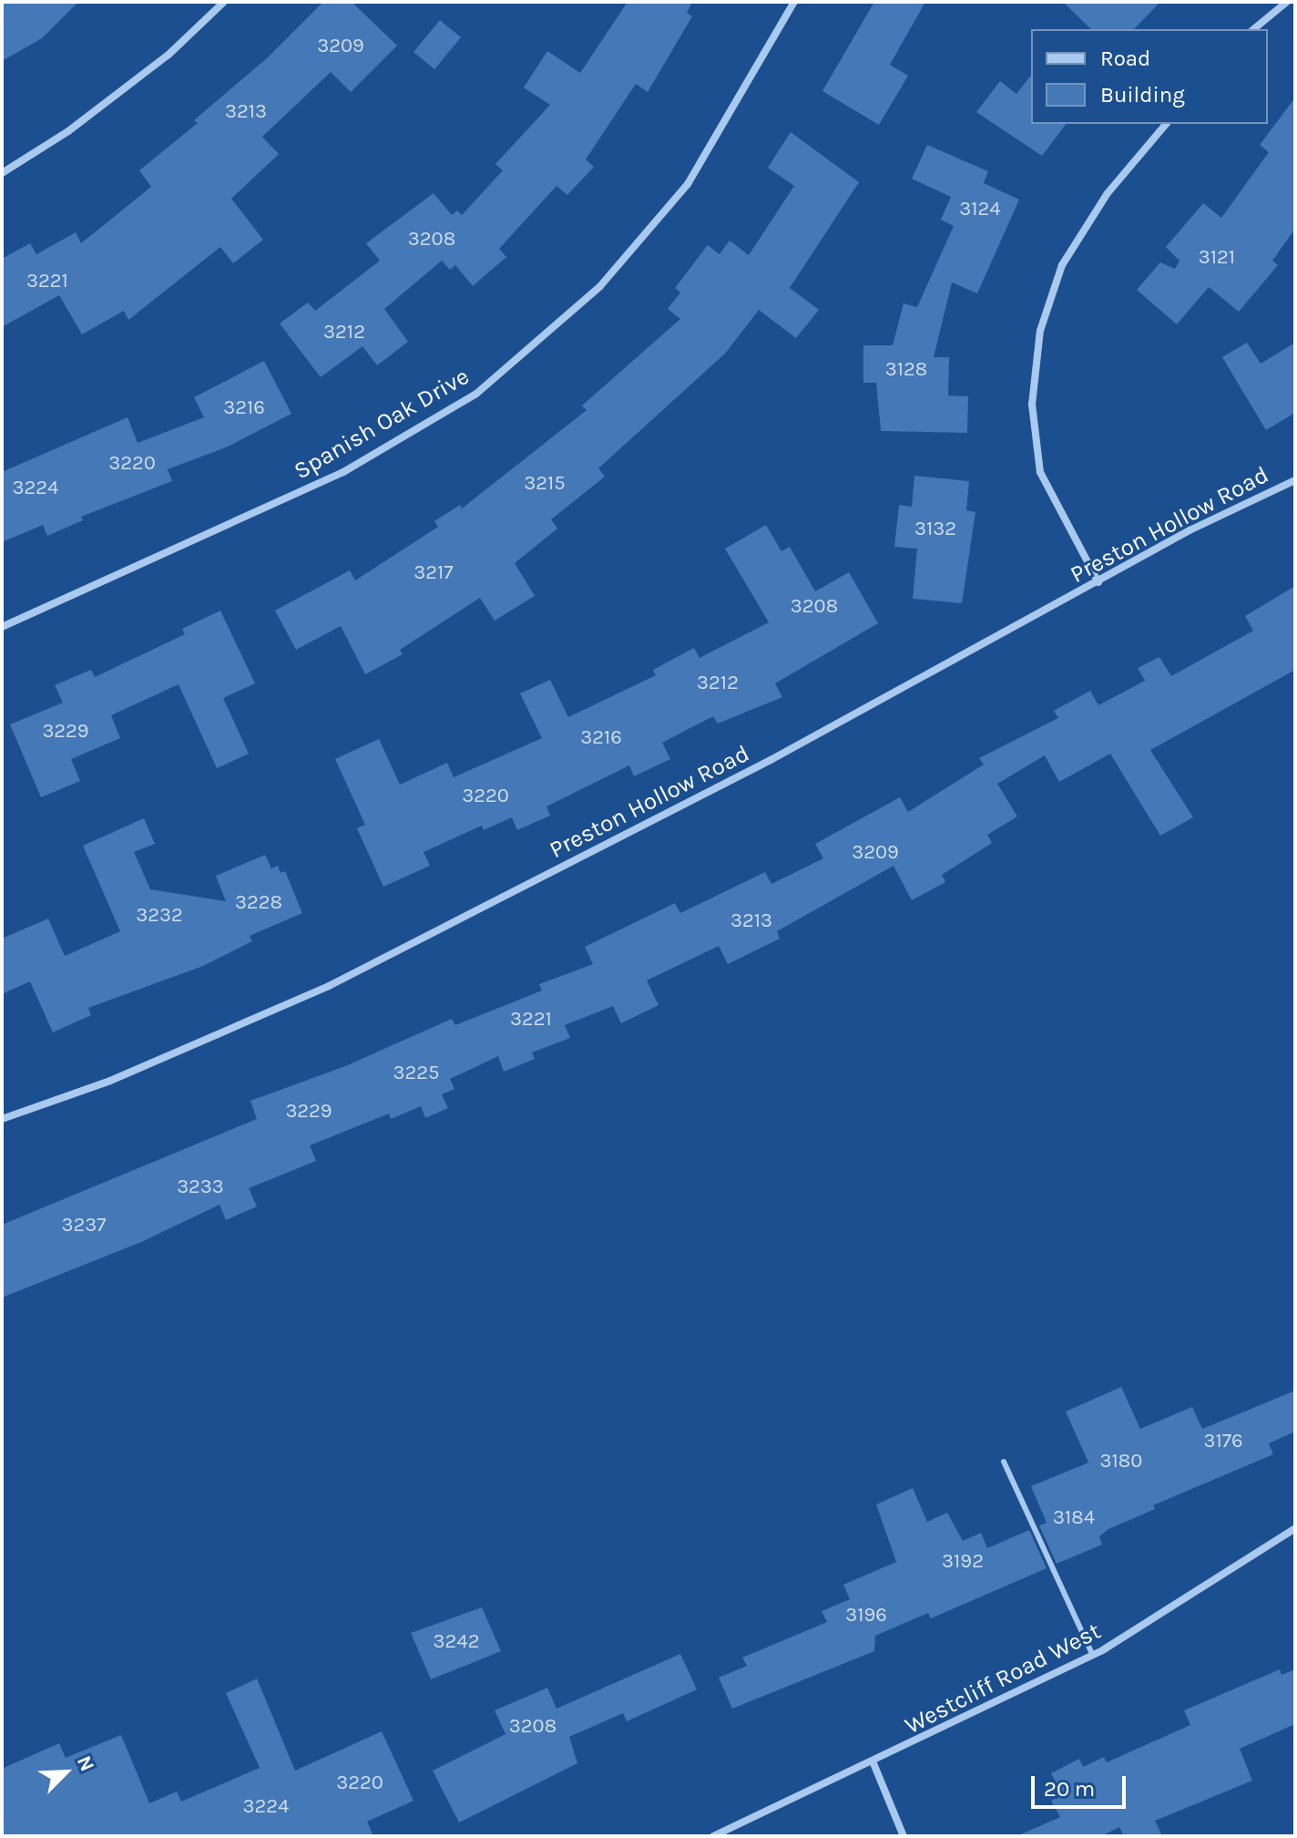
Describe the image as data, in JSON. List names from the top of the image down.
{
  "streets": {
    "street": ["Spanish Oak Drive", "Preston Hollow Road", "Westcliff Road West"]
  },
  "house_numbers": [
    "3209",
    "3213",
    "3124",
    "3208",
    "3121",
    "3221",
    "3212",
    "3128",
    "3216",
    "3220",
    "3215",
    "3224",
    "3132",
    "3217",
    "3208",
    "3212",
    "3229",
    "3216",
    "3220",
    "3209",
    "3228",
    "3232",
    "3213",
    "3221",
    "3225",
    "3229",
    "3233",
    "3237",
    "3176",
    "3180",
    "3184",
    "3192",
    "3196",
    "3242",
    "3208",
    "3220",
    "3224"
  ],
  "legend": ["Road", "Building"],
  "scale_bar": "20 m",
  "north": "top right"
}
